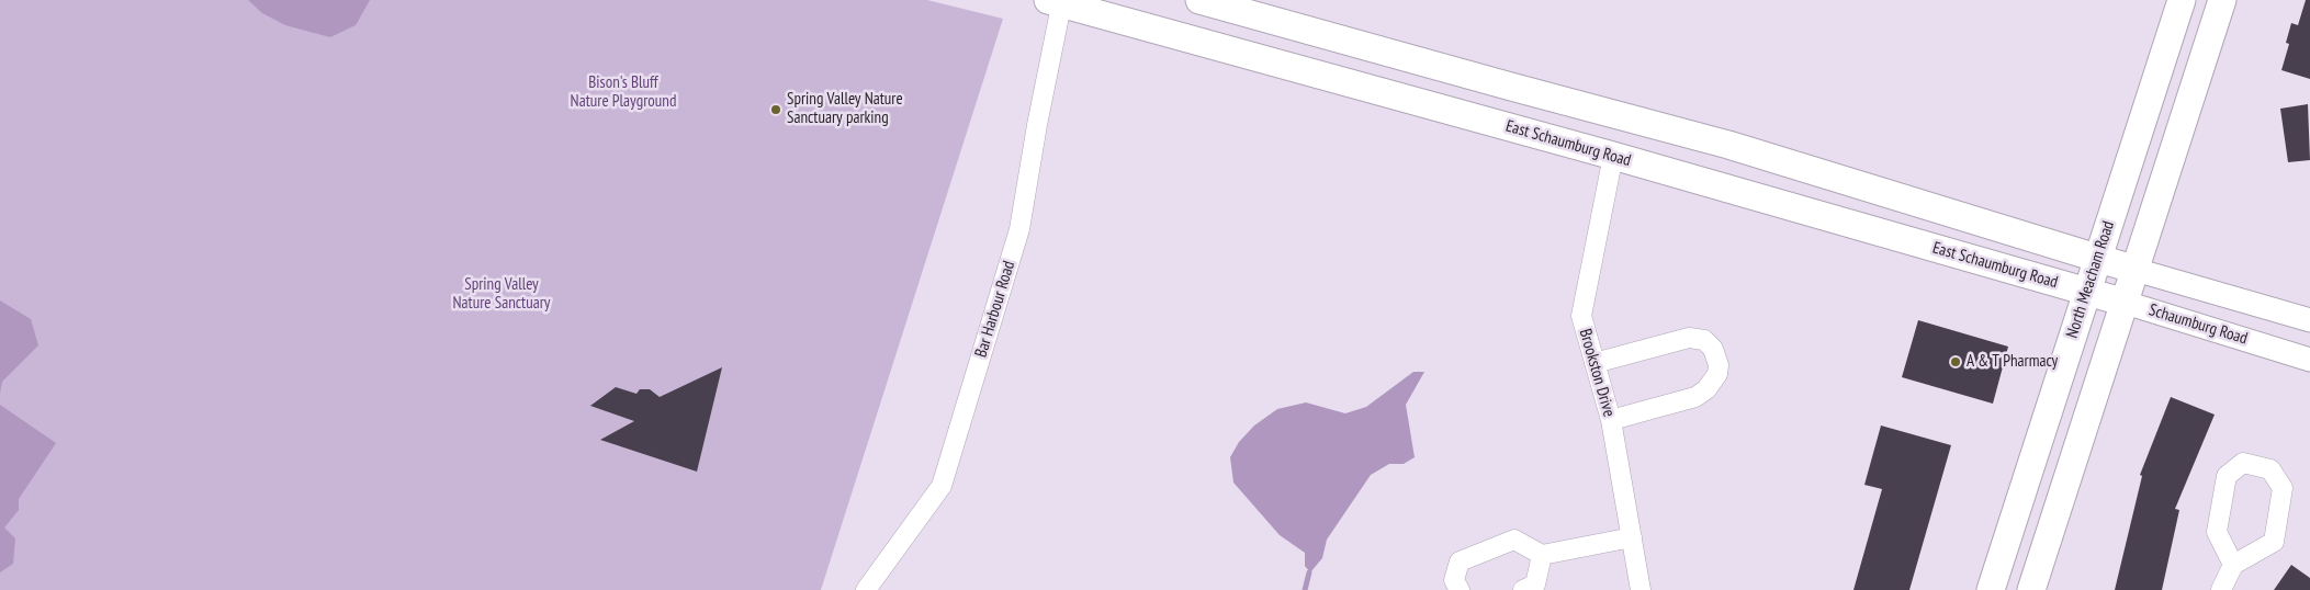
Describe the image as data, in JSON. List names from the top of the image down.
{
  "streets": {
    "main road": ["East Schaumburg Road", "North Meacham Road", "Schaumburg Road"],
    "street": ["Bar Harbour Road", "Brookston Drive"]
  },
  "crossings": [
    ["East Schaumburg Road", "North Meacham Road"],
    ["East Schaumburg Road", "Bar Harbour Road"],
    ["East Schaumburg Road", "Schaumburg Road"],
    ["East Schaumburg Road", "Brookston Drive"],
    ["North Meacham Road", "Schaumburg Road"]
  ],
  "parks": ["Bison's Bluff Nature Playground", "Spring Valley Nature Sanctuary"],
  "places": ["Spring Valley Nature Sanctuary parking", "A & T Pharmacy"]
}
